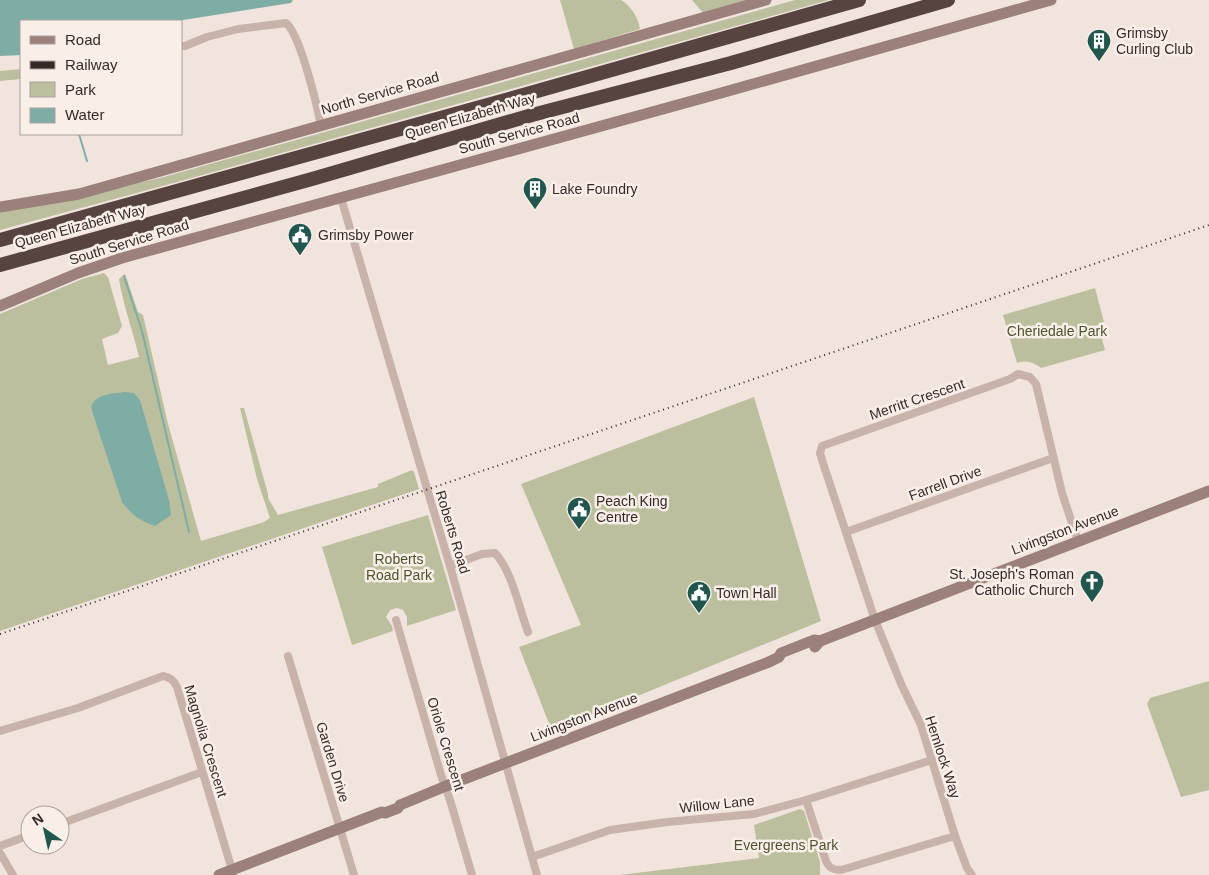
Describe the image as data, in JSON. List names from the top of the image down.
{
  "streets": {
    "highway": ["Queen Elizabeth Way"],
    "street": [
      "North Service Road",
      "South Service Road",
      "Merritt Crescent",
      "Farrell Drive",
      "Livingston Avenue",
      "Roberts Road",
      "Magnolia Crescent",
      "Oriole Crescent",
      "Hemlock Way",
      "Garden Drive",
      "Willow Lane"
    ]
  },
  "crossings": [
    ["South Service Road", "Roberts Road"],
    ["Merritt Crescent", "Farrell Drive"],
    ["Merritt Crescent", "Livingston Avenue"],
    ["Merritt Crescent", "Hemlock Way"],
    ["Livingston Avenue", "Roberts Road"],
    ["Livingston Avenue", "Magnolia Crescent"],
    ["Livingston Avenue", "Oriole Crescent"],
    ["Livingston Avenue", "Hemlock Way"],
    ["Livingston Avenue", "Garden Drive"],
    ["Roberts Road", "Willow Lane"],
    ["Hemlock Way", "Willow Lane"]
  ],
  "parks": ["Cheriedale Park", "Roberts Road Park", "Evergreens Park"],
  "places": {
    "building": ["Grimsby Curling Club", "Lake Foundry"],
    "public building": ["Grimsby Power", "Peach King Centre", "Town Hall"],
    "church": ["St. Joseph's Roman Catholic Church"]
  },
  "legend": [
    "Road",
    "Railway",
    "Park",
    "Water"
  ],
  "north": "top left"
}
